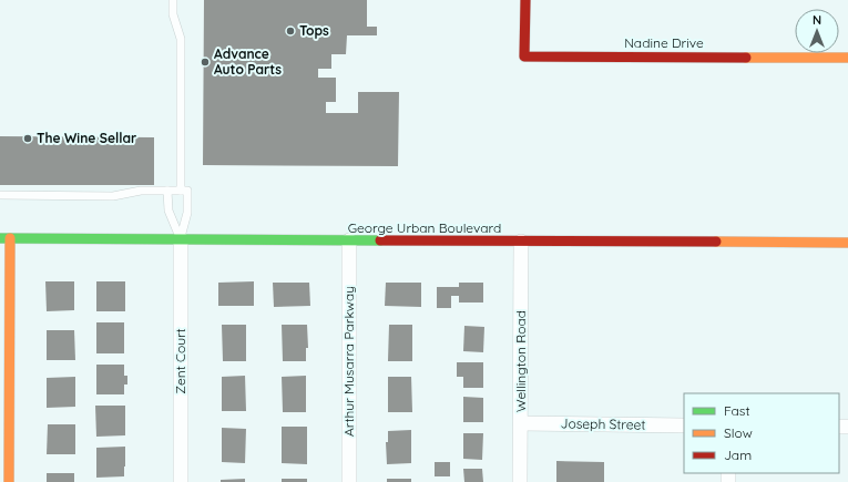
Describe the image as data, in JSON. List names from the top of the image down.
{
  "streets": {
    "street": [
      "Nadine Drive",
      "George Urban Boulevard",
      "Zent Court",
      "Arthur Musarra Parkway",
      "Wellington Road",
      "Joseph Street"
    ]
  },
  "crossings": [
    ["George Urban Boulevard", "Zent Court"],
    ["George Urban Boulevard", "Arthur Musarra Parkway"],
    ["George Urban Boulevard", "Wellington Road"],
    ["Wellington Road", "Joseph Street"]
  ],
  "places": ["Tops", "Advance Auto Parts", "The Wine Sellar"],
  "legend": ["Fast", "Slow", "Jam"],
  "north": "top"
}
